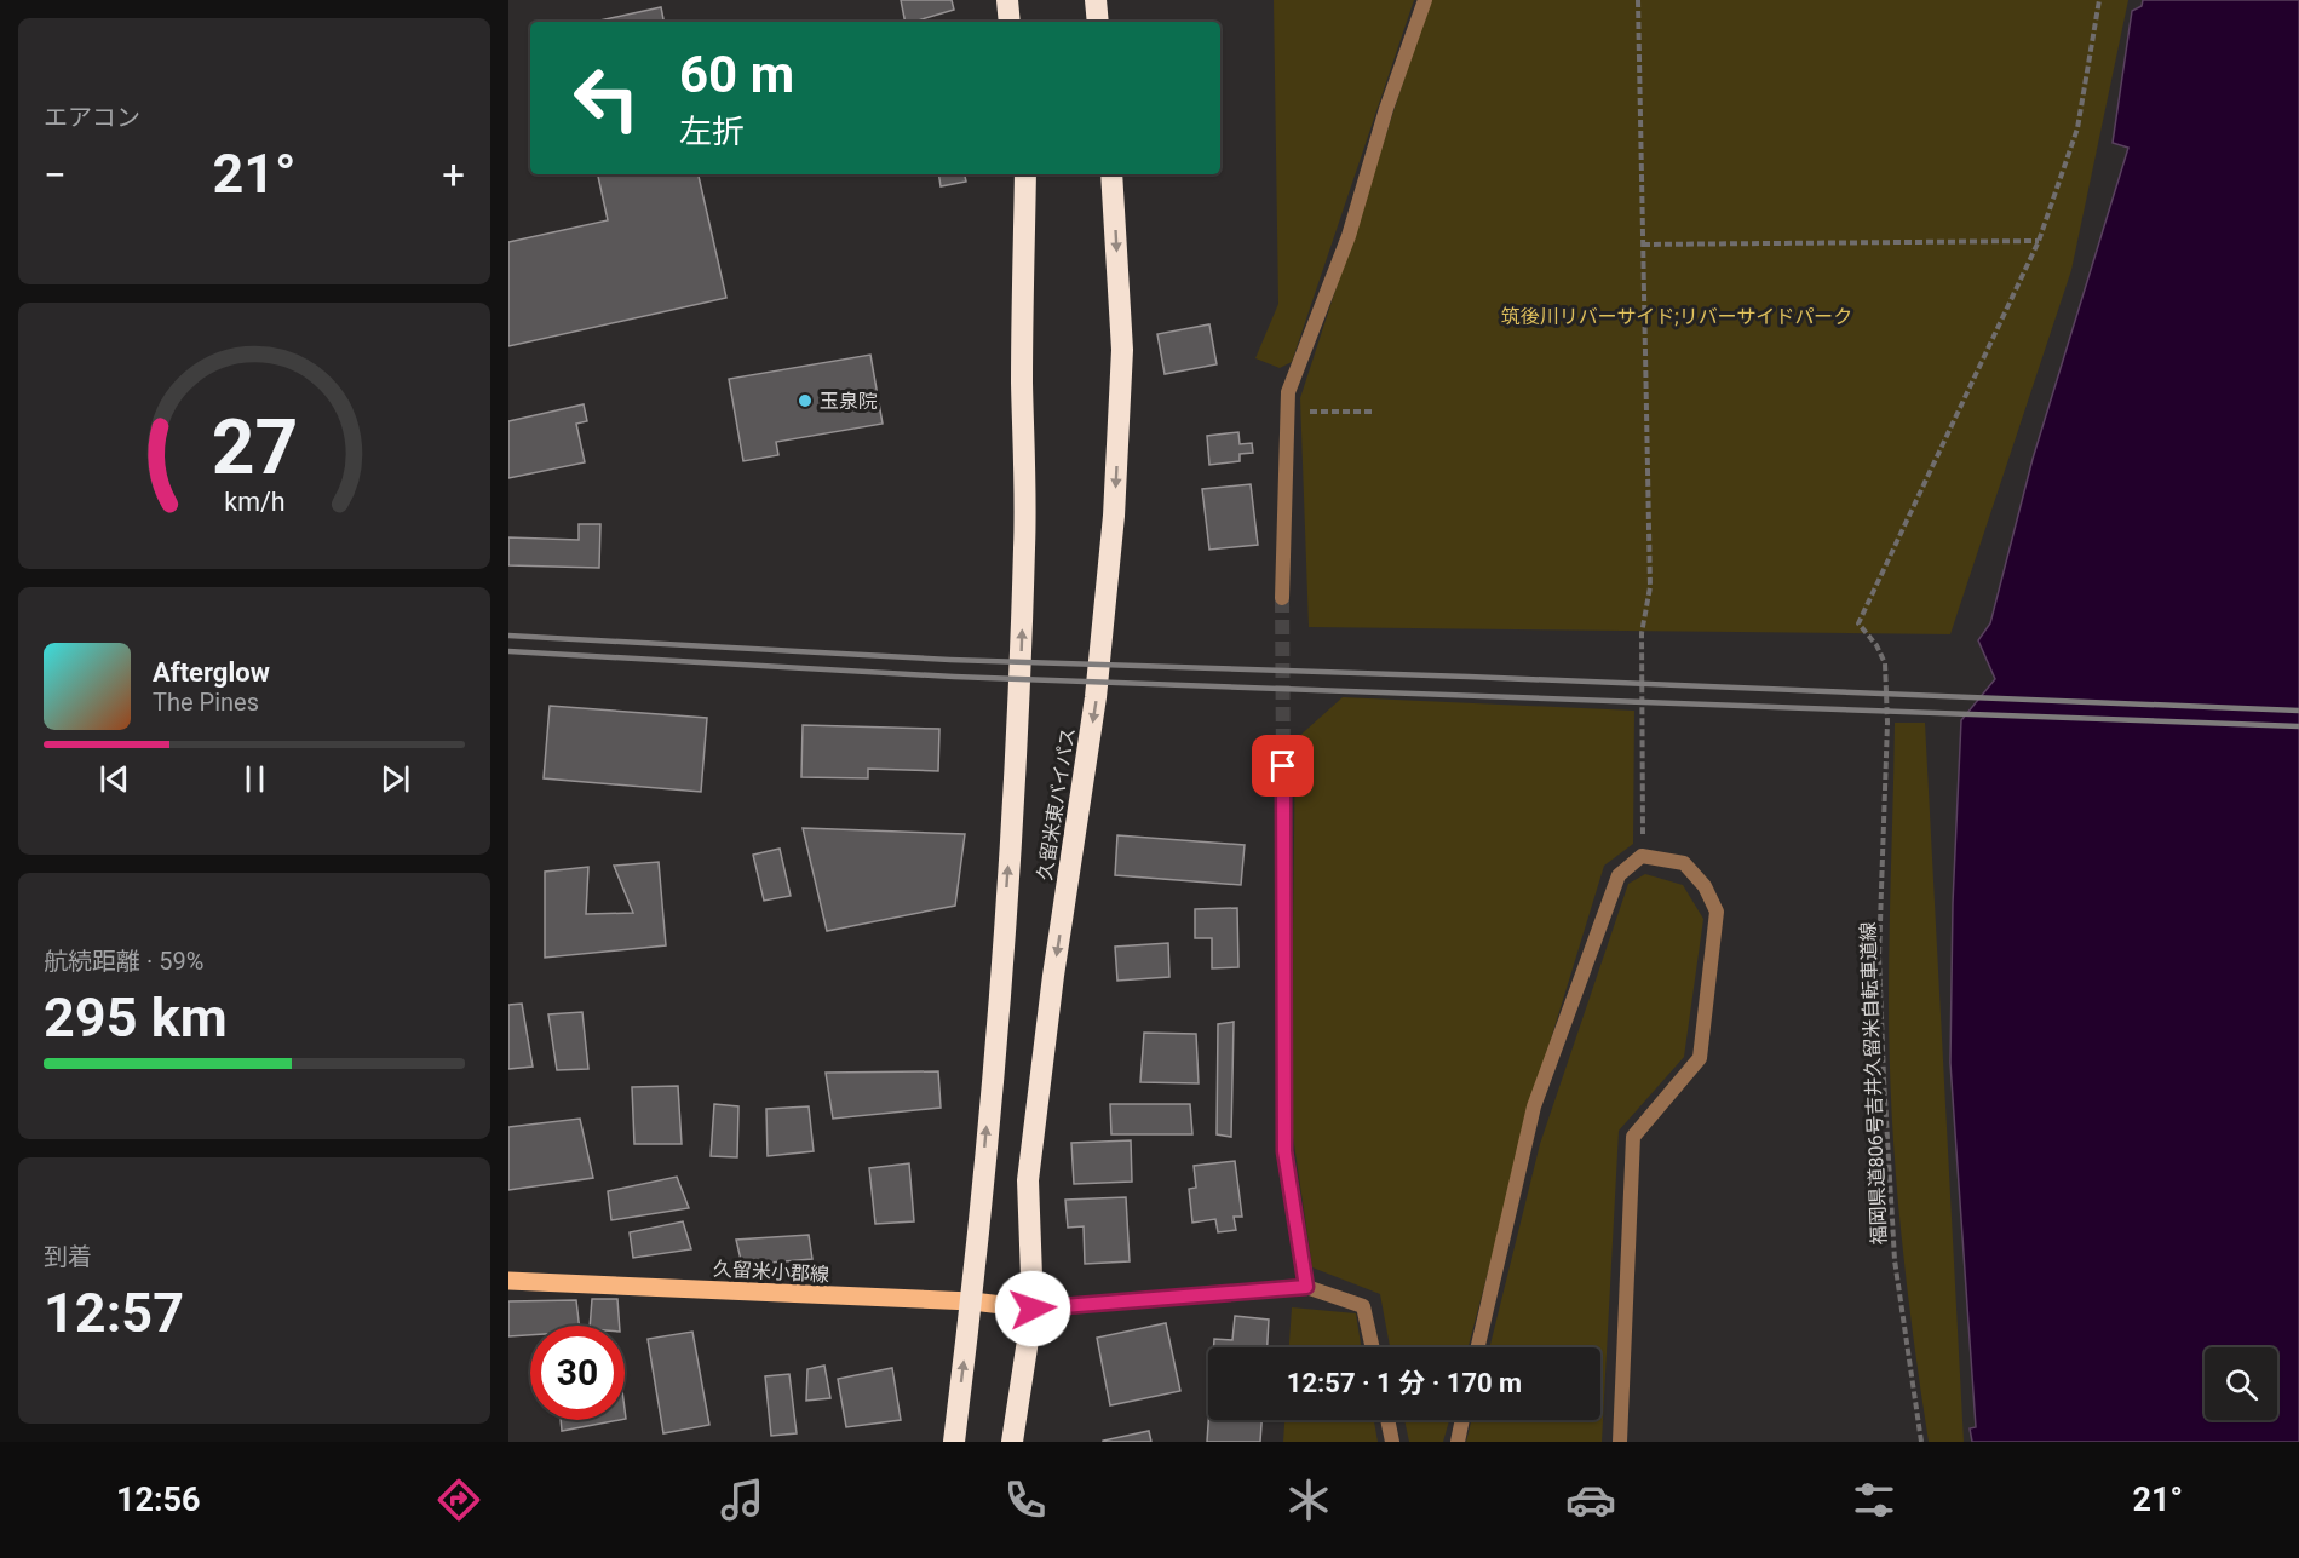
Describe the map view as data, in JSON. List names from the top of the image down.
{
  "streets": {
    "highway": ["久留米東バイパス"],
    "main road": ["久留米小郡線"],
    "path": ["福岡県道806号吉井久留米自転車道線"]
  },
  "crossings": [
    ["久留米東バイパス", "久留米小郡線"]
  ],
  "parks": ["筑後川リバーサイド;リバーサイドパーク"],
  "places": ["玉泉院"],
  "page": {
    "tile": [
      "エアコン",
      ["航続距離 · 59%", "295 km"],
      ["到着", "12:57"]
    ],
    "turn": ["60 m", "左折"],
    "heat": ["−", "21°", "+"],
    "song": ["Afterglow", "The Pines"],
    "limit": "30",
    "trip": "12:57 · 1 分 · 170 m",
    "tabs": ["12:56", "21°"],
    "gauge": ["27", "km/h"]
  }
}
